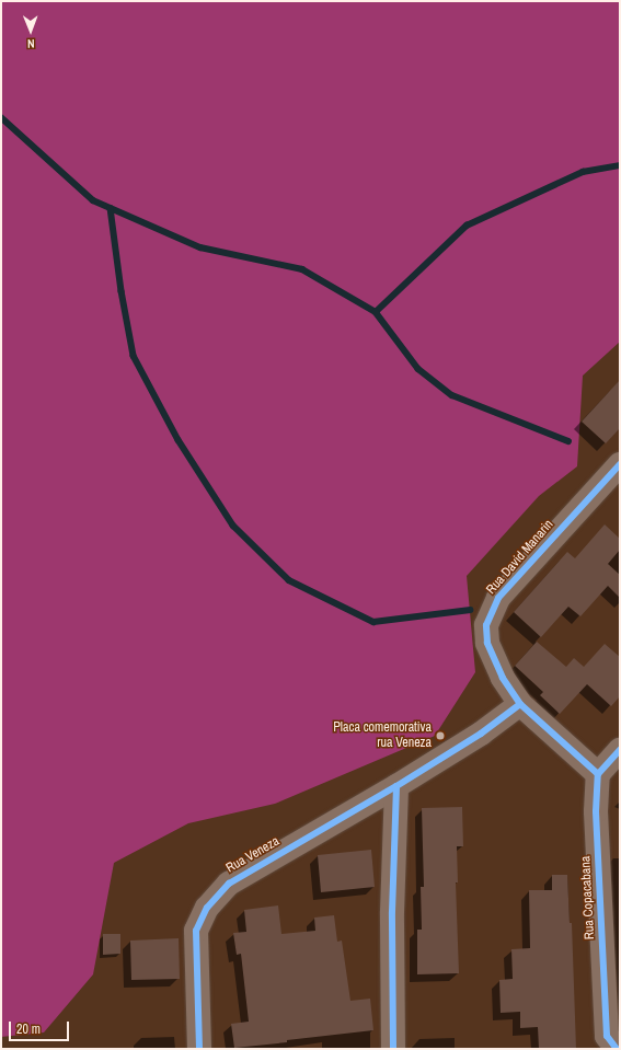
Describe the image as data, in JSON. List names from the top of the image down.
{
  "streets": {
    "street": ["Rua David Manarin", "Rua Veneza", "Rua Copacabana"]
  },
  "crossings": [
    ["Rua David Manarin", "Rua Veneza"],
    ["Rua David Manarin", "Rua Copacabana"]
  ],
  "places": ["Placa comemorativa rua Veneza"],
  "scale_bar": "20 m",
  "north": "bottom"
}
